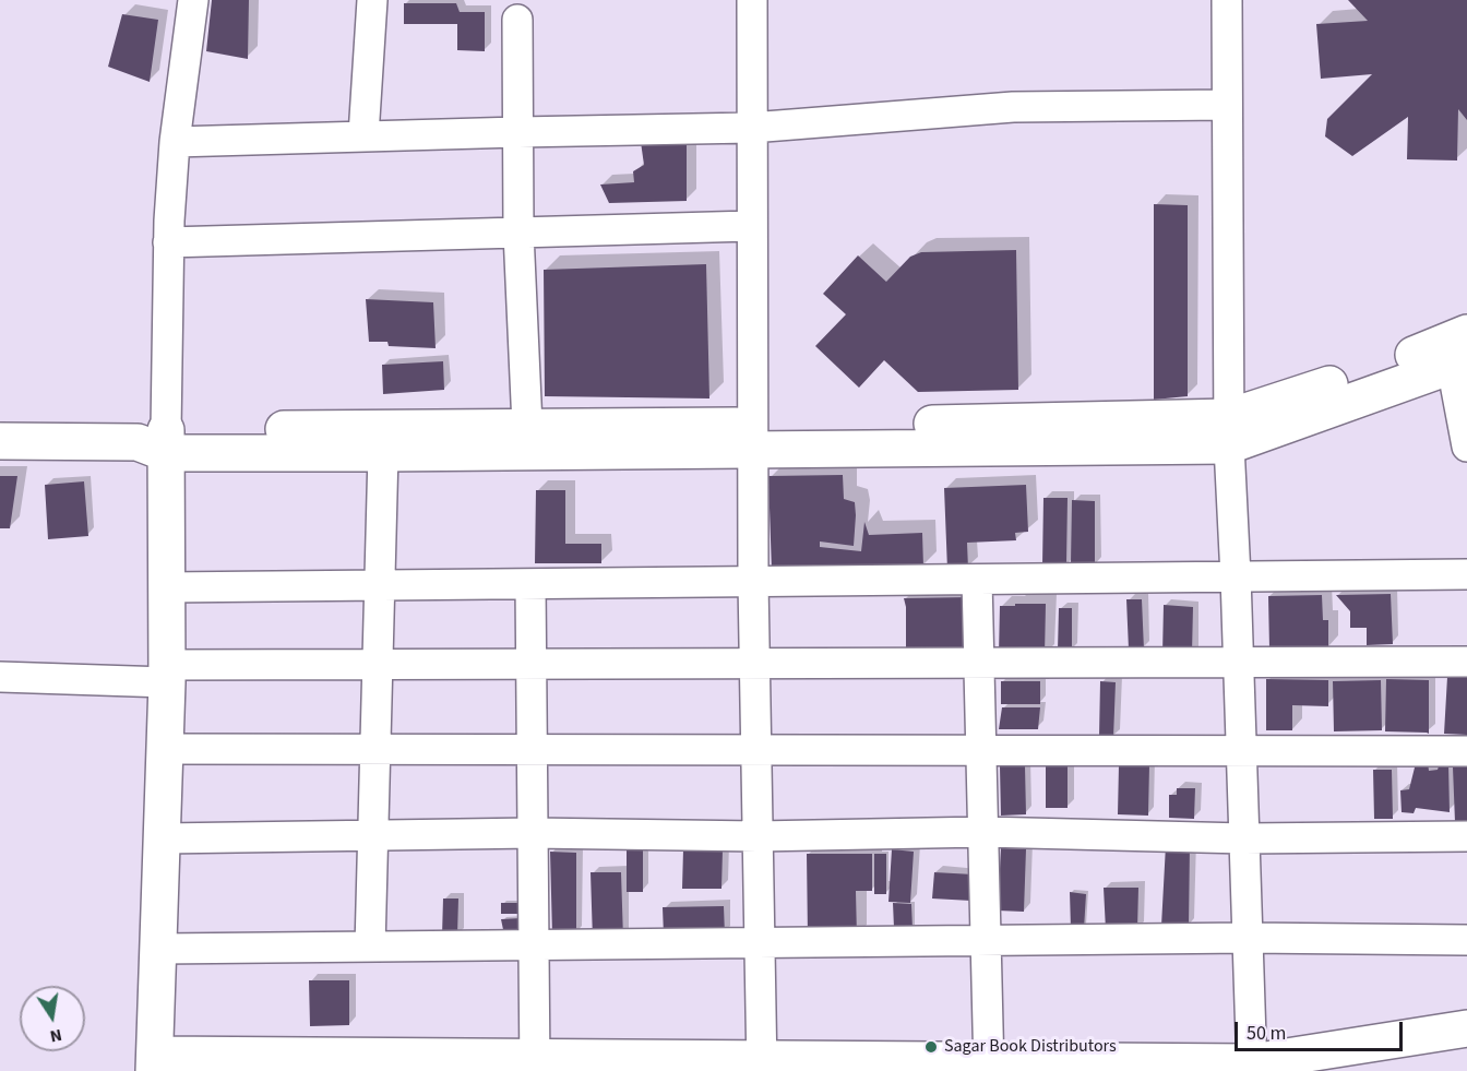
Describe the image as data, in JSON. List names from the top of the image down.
{
  "places": ["Sagar Book Distributors"],
  "scale_bar": "50 m",
  "north": "bottom"
}
